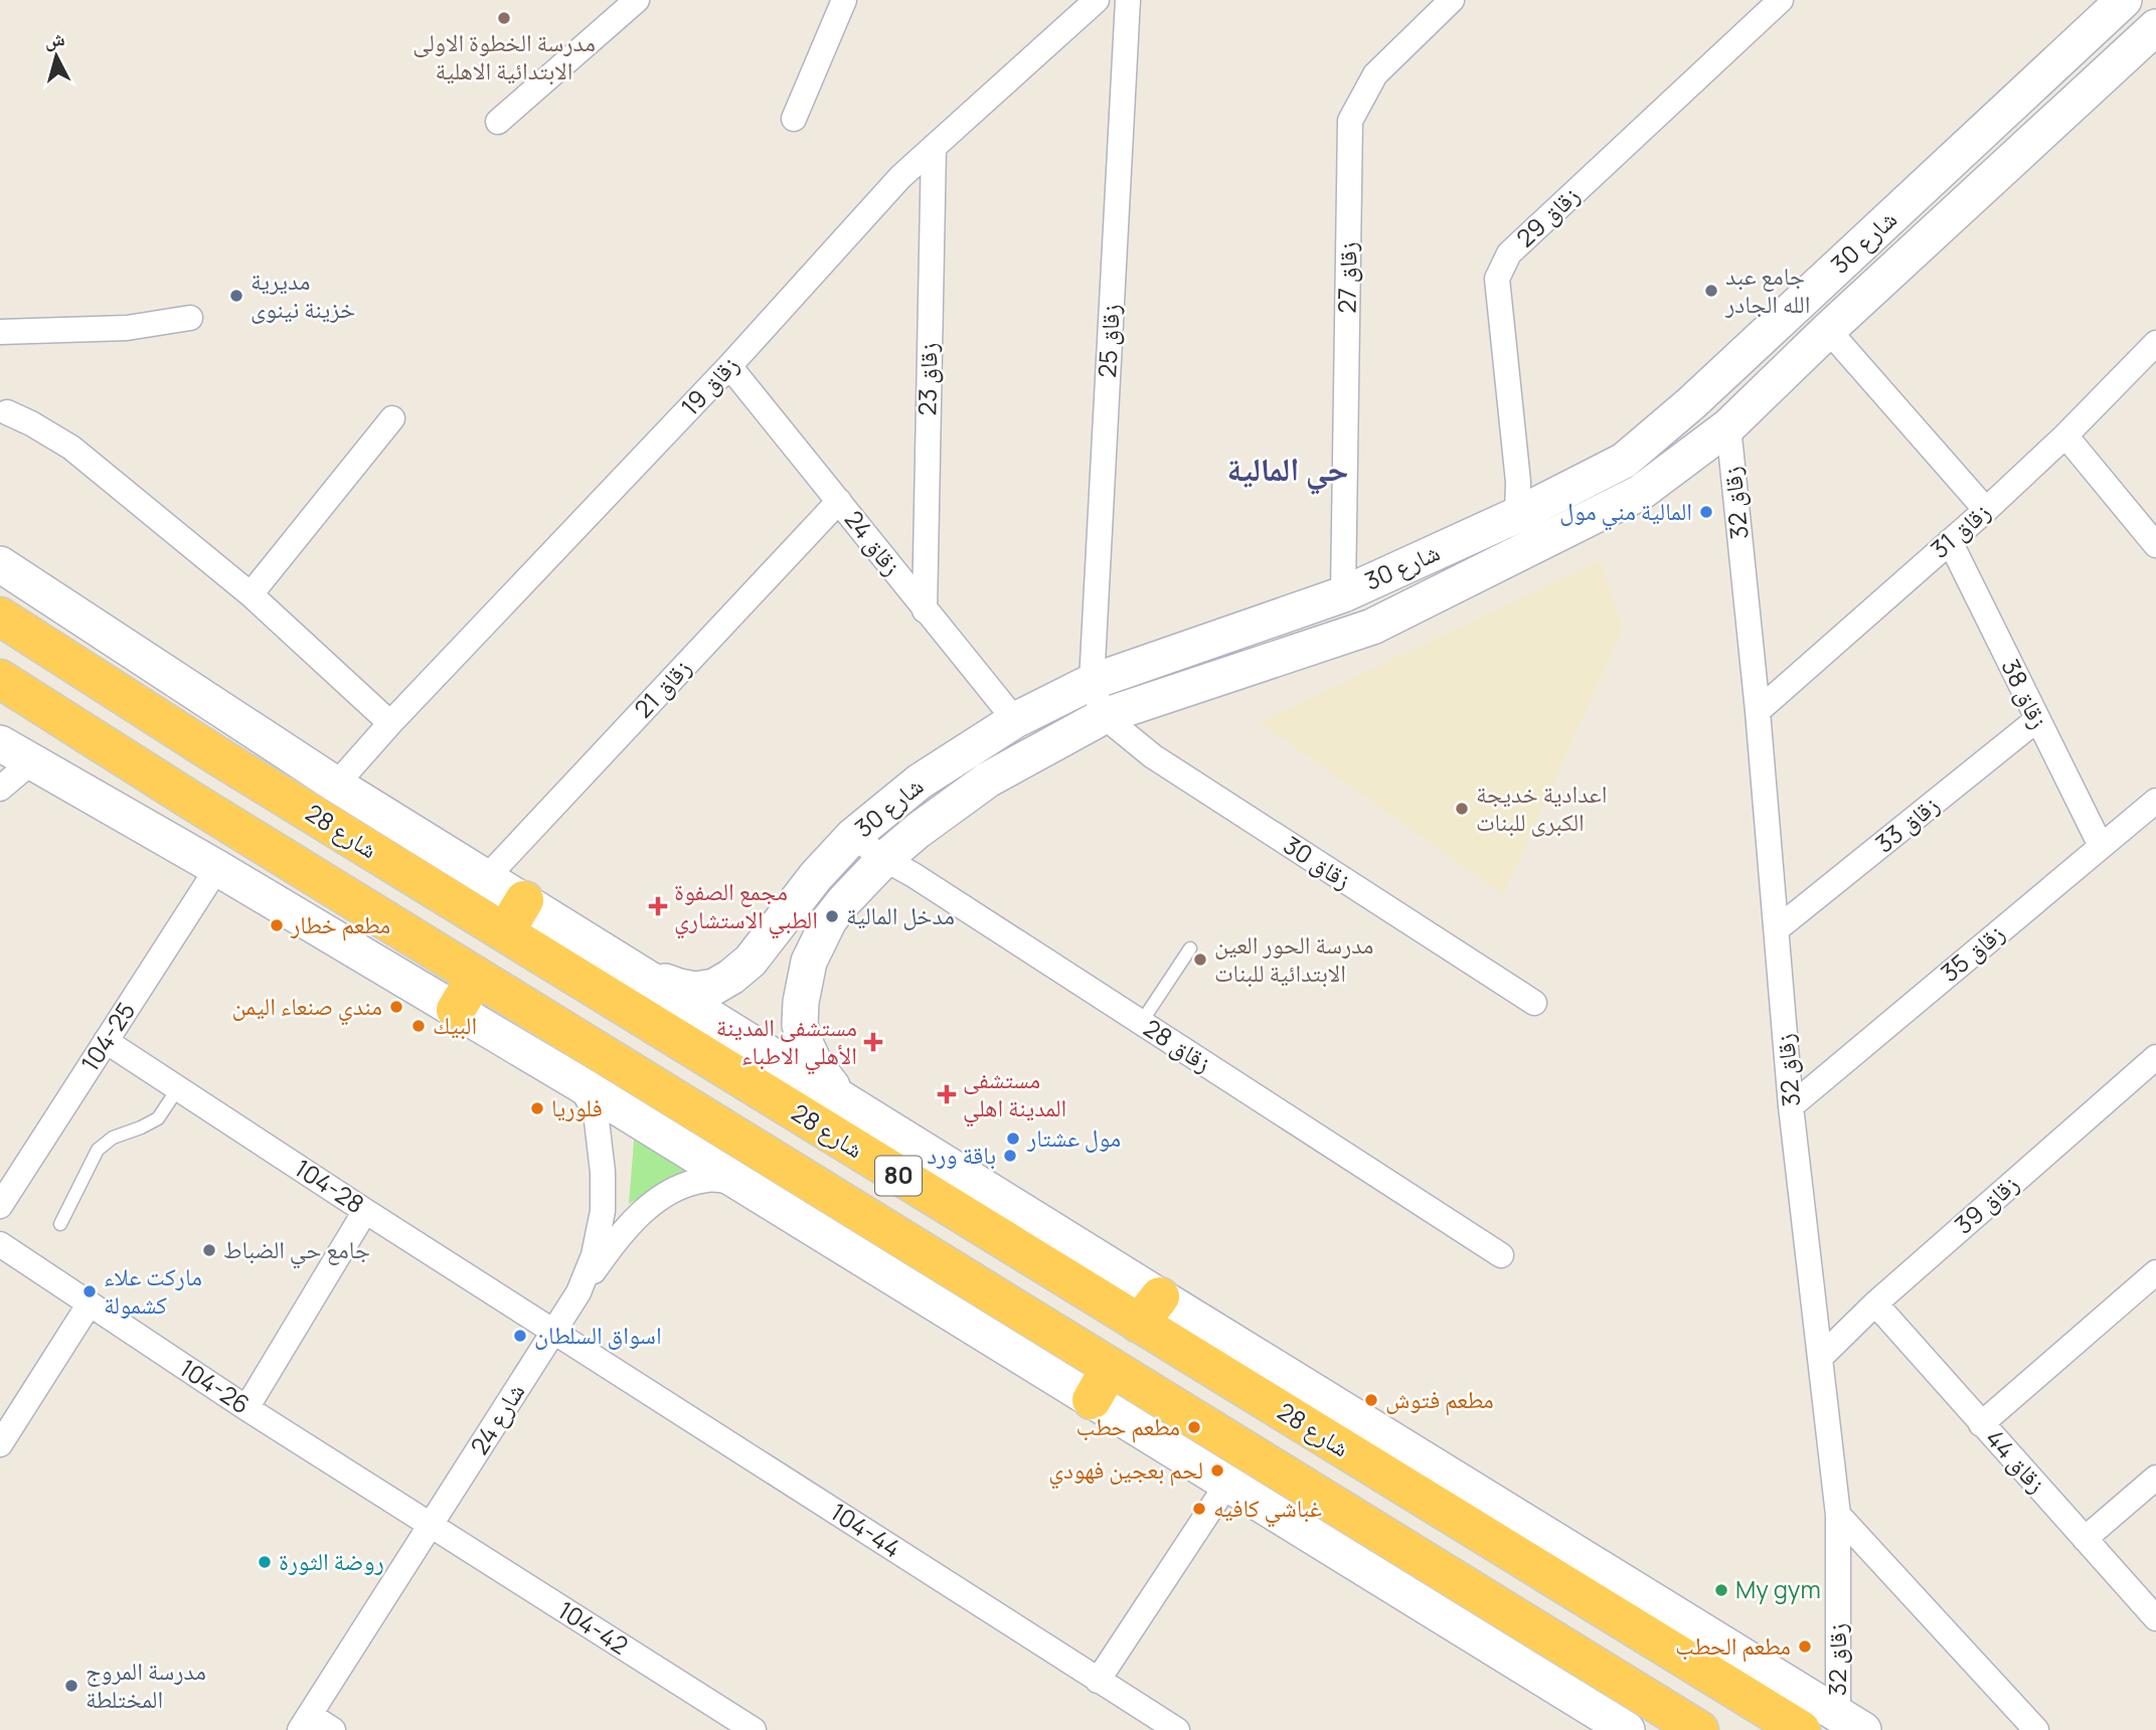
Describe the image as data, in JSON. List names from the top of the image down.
{
  "streets": {
    "highway": ["شارع 28", "80"],
    "main road": ["شارع 30"],
    "street": [
      "زقاق 29",
      "زقاق 27",
      "زقاق 25",
      "زقاق 23",
      "زقاق 19",
      "زقاق 32",
      "زقاق 31",
      "زقاق 24",
      "زقاق 21",
      "زقاق 38",
      "زقاق 33",
      "زقاق 30",
      "زقاق 35",
      "104-25",
      "زقاق 28",
      "104-28",
      "زقاق 39",
      "104-26",
      "شارع 24",
      "زقاق 44",
      "104-44",
      "104-42"
    ]
  },
  "crossings": [
    ["زقاق 29", "شارع 30"],
    ["شارع 30", "زقاق 27"],
    ["شارع 30", "زقاق 25"],
    ["شارع 30", "زقاق 32"],
    ["شارع 30", "زقاق 24"],
    ["شارع 30", "زقاق 30"],
    ["شارع 30", "زقاق 28"],
    ["زقاق 23", "زقاق 19"],
    ["زقاق 23", "زقاق 24"],
    ["زقاق 19", "زقاق 24"],
    ["زقاق 32", "زقاق 31"],
    ["زقاق 32", "زقاق 33"],
    ["زقاق 32", "زقاق 35"],
    ["زقاق 32", "زقاق 39"],
    ["زقاق 31", "زقاق 38"],
    ["زقاق 24", "زقاق 21"],
    ["زقاق 38", "زقاق 33"],
    ["زقاق 38", "زقاق 35"],
    ["104-25", "104-28"],
    ["104-28", "شارع 24"],
    ["104-28", "104-44"],
    ["زقاق 39", "زقاق 44"],
    ["104-26", "شارع 24"],
    ["104-26", "104-42"],
    ["شارع 24", "104-44"],
    ["شارع 24", "104-42"]
  ],
  "districts": ["حي المالية"],
  "places": {
    "other": [
      "مدرسة الخطوة الاولى الابتدائية الاهلية",
      "جامع عبد الله الجادر",
      "مديرية خزينة نينوى",
      "المالية مني مول",
      "اعدادية خديجة الكبرى للبنات",
      "مدخل المالية",
      "مطعم خطار",
      "مدرسة الحور العين الابتدائية للبنات",
      "مندي صنعاء اليمن",
      "البيك",
      "فلوريا",
      "مول عشتار",
      "باقة ورد",
      "جامع حي الضباط",
      "ماركت علاء كشمولة",
      "اسواق السلطان",
      "مطعم فتوش",
      "مطعم حطب",
      "لحم بعجين فهودي",
      "غباشي كافيه",
      "روضة الثورة",
      "My gym",
      "مطعم الحطب",
      "مدرسة المروج المختلطة"
    ],
    "health": ["مجمع الصفوة الطبي الاستشاري", "مستشفى المدينة الأهلي الاطباء", "مستشفى المدينة اهلي"]
  },
  "north": "top"
}
